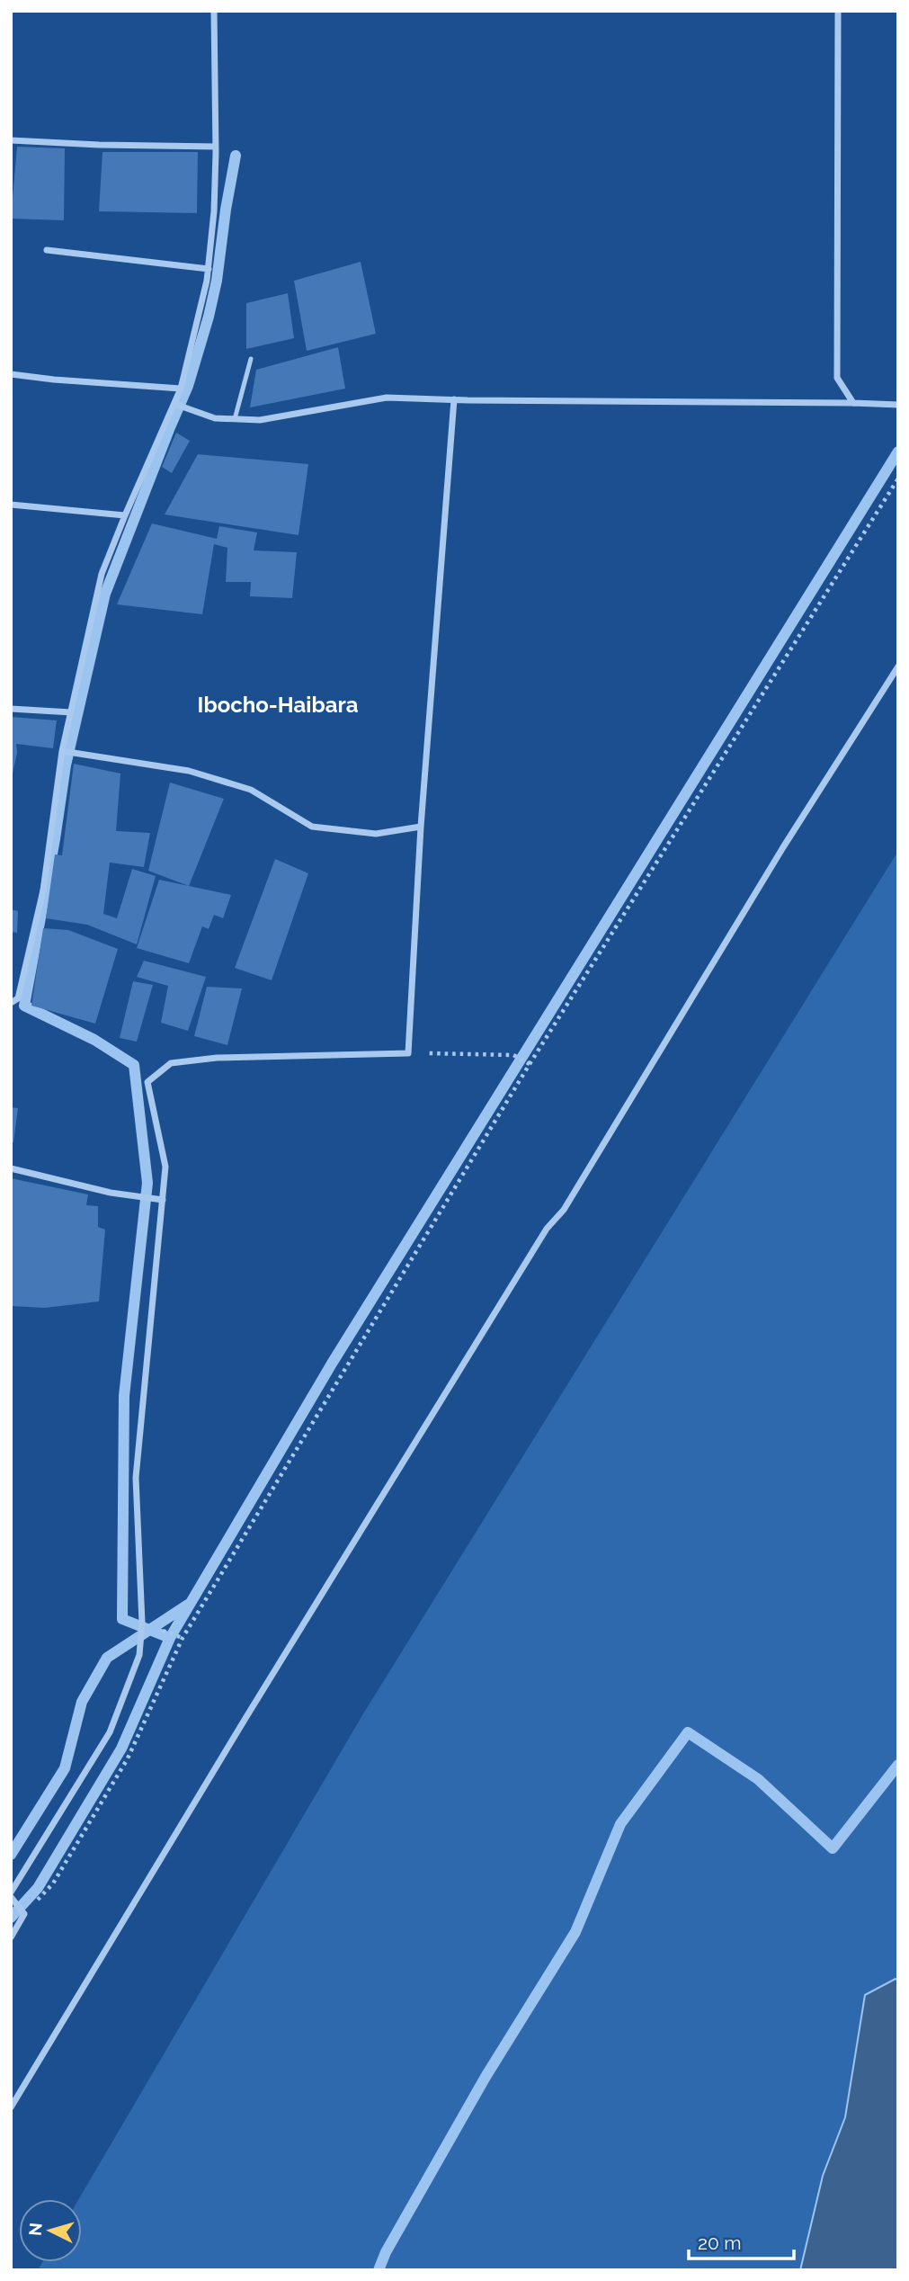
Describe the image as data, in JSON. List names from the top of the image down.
{
  "districts": ["Ibocho-Haibara"],
  "scale_bar": "20 m",
  "north": "left"
}
